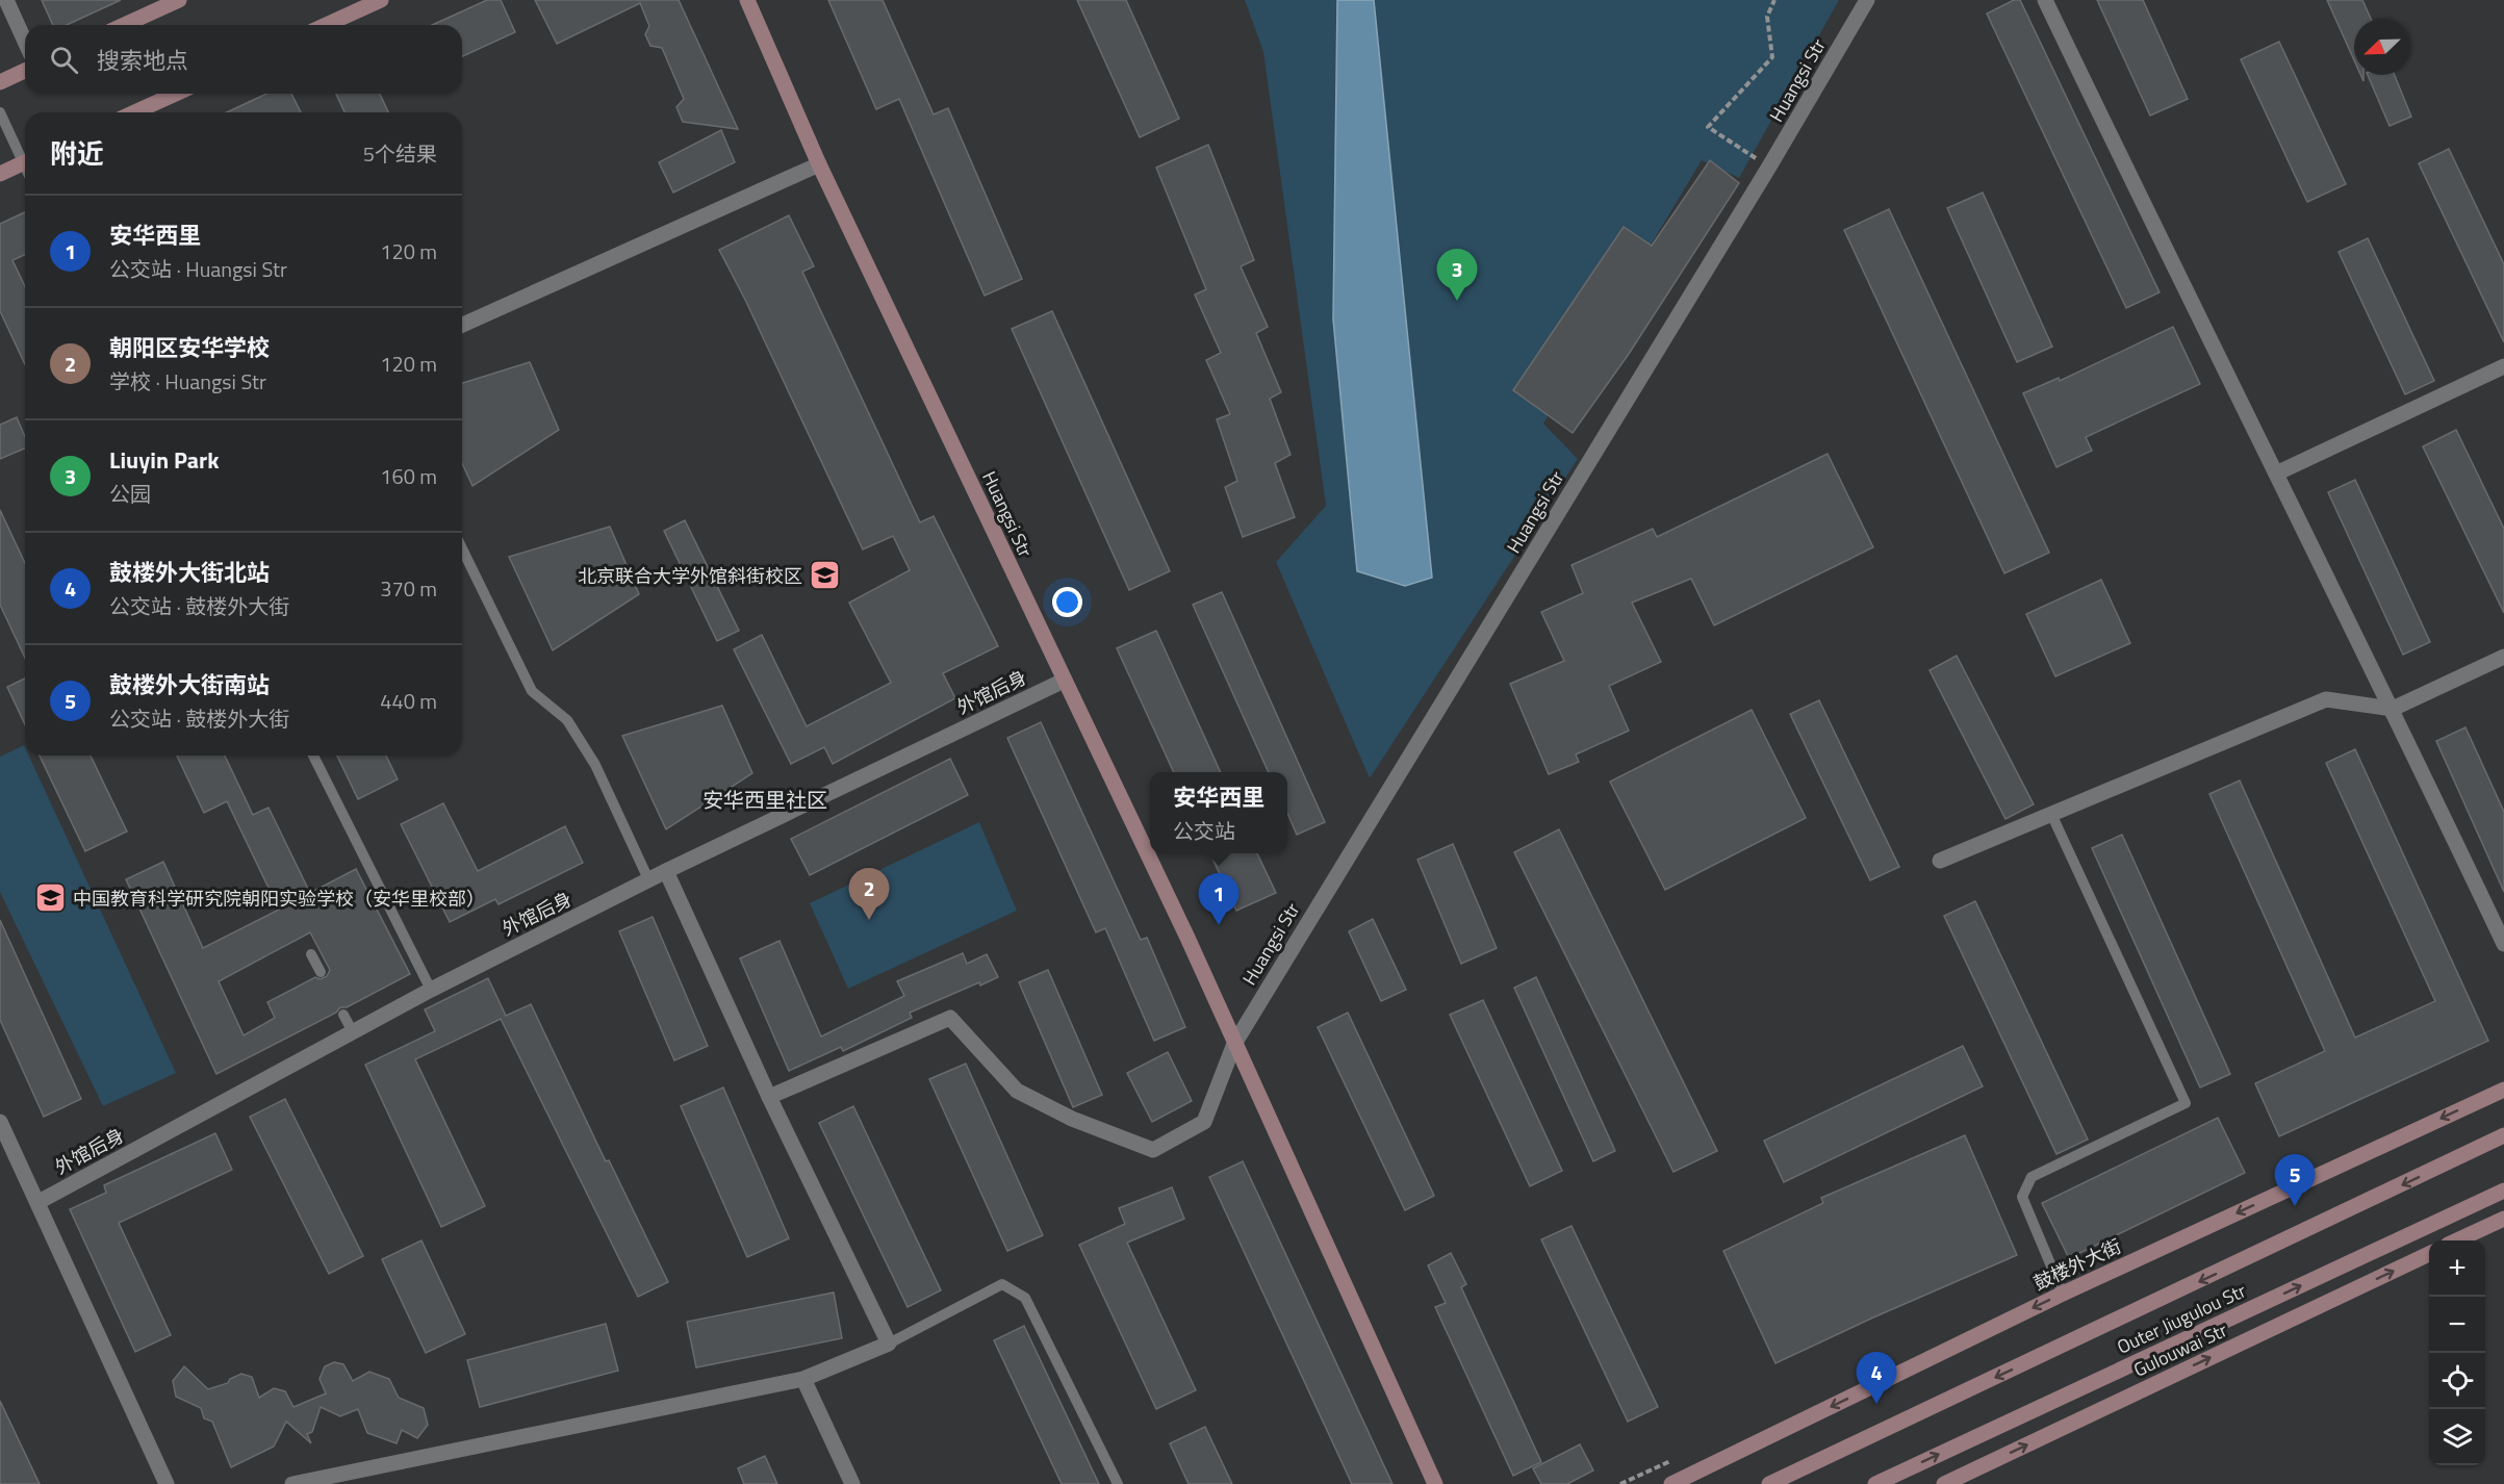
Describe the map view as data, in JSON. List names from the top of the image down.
{
  "streets": {
    "street": [
      "Huangsi Str",
      "外馆后身",
      "鼓楼外大街",
      "Outer Jiugulou Str",
      "Gulouwai Str"
    ]
  },
  "crossings": [
    ["Huangsi Str", "外馆后身"]
  ],
  "districts": ["安华西里社区"],
  "places": {
    "school or university": ["北京联合大学外馆斜街校区", "中国教育科学研究院朝阳实验学校（安华里校部）"]
  },
  "north": "bottom left",
  "page": {
    "search": "搜索地点",
    "heading": ["附近", "5个结果"],
    "list": [
      {
        "mark": "1",
        "name": "安华西里",
        "note": "公交站 · Huangsi Str",
        "value": "120 m"
      },
      {
        "mark": "2",
        "name": "朝阳区安华学校",
        "note": "学校 · Huangsi Str",
        "value": "120 m"
      },
      {
        "mark": "3",
        "name": "Liuyin Park",
        "note": "公园",
        "value": "160 m"
      },
      {
        "mark": "4",
        "name": "鼓楼外大街北站",
        "note": "公交站 · 鼓楼外大街",
        "value": "370 m"
      },
      {
        "mark": "5",
        "name": "鼓楼外大街南站",
        "note": "公交站 · 鼓楼外大街",
        "value": "440 m"
      }
    ],
    "pins": [
      "3",
      "2",
      "1",
      "5",
      "4"
    ],
    "popup": ["安华西里", "公交站"],
    "map_buttons": ["+", "−"]
  }
}
